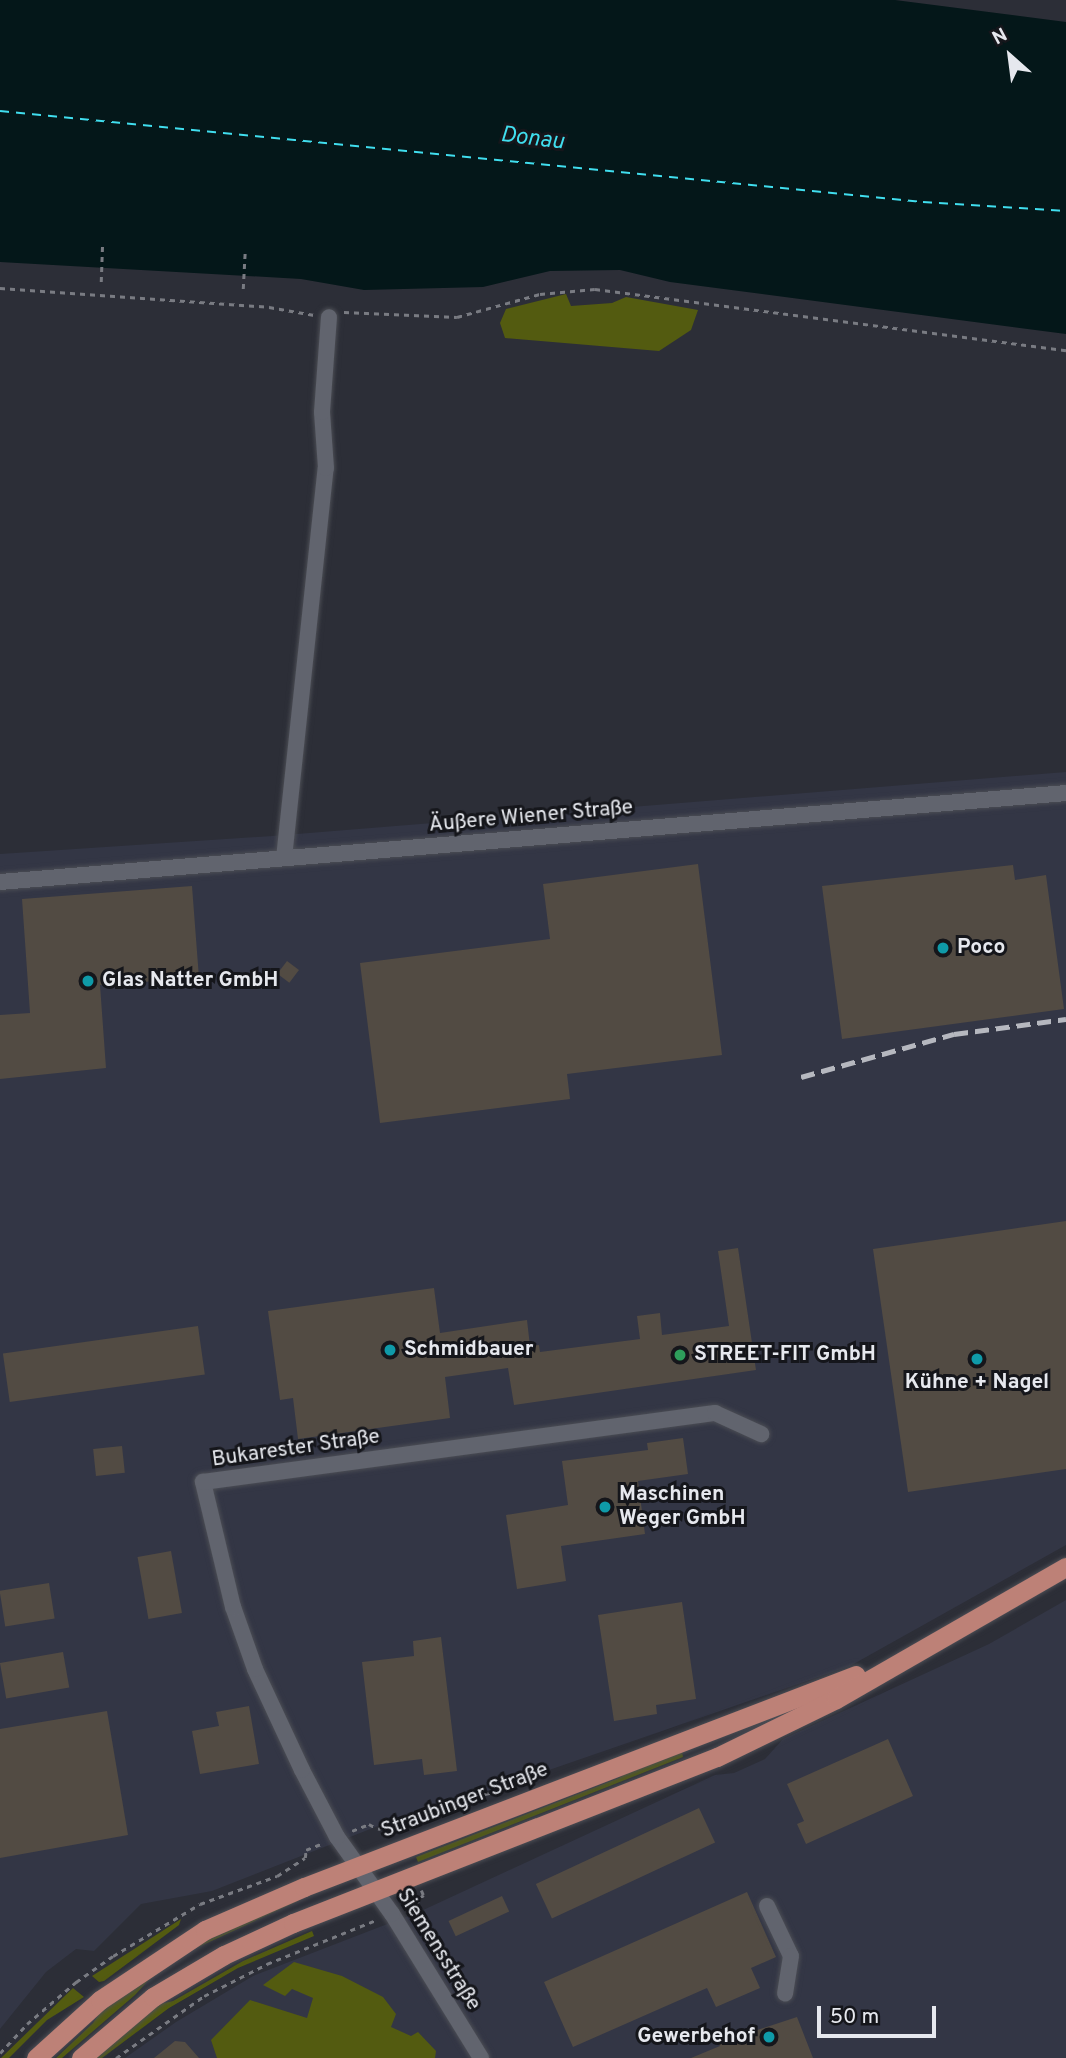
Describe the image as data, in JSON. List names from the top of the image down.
{
  "streets": {
    "main road": ["Straubinger Straße"],
    "street": ["Äußere Wiener Straße", "Bukarester Straße", "Siemensstraße"]
  },
  "crossings": [
    ["Bukarester Straße", "Straubinger Straße"],
    ["Bukarester Straße", "Siemensstraße"],
    ["Straubinger Straße", "Siemensstraße"]
  ],
  "water": ["Donau"],
  "places": [
    "Poco",
    "Glas Natter GmbH",
    "Schmidbauer",
    "STREET-FIT GmbH",
    "Kühne + Nagel",
    "Maschinen Weger GmbH",
    "Gewerbehof"
  ],
  "scale_bar": "50 m",
  "north": "top left"
}
